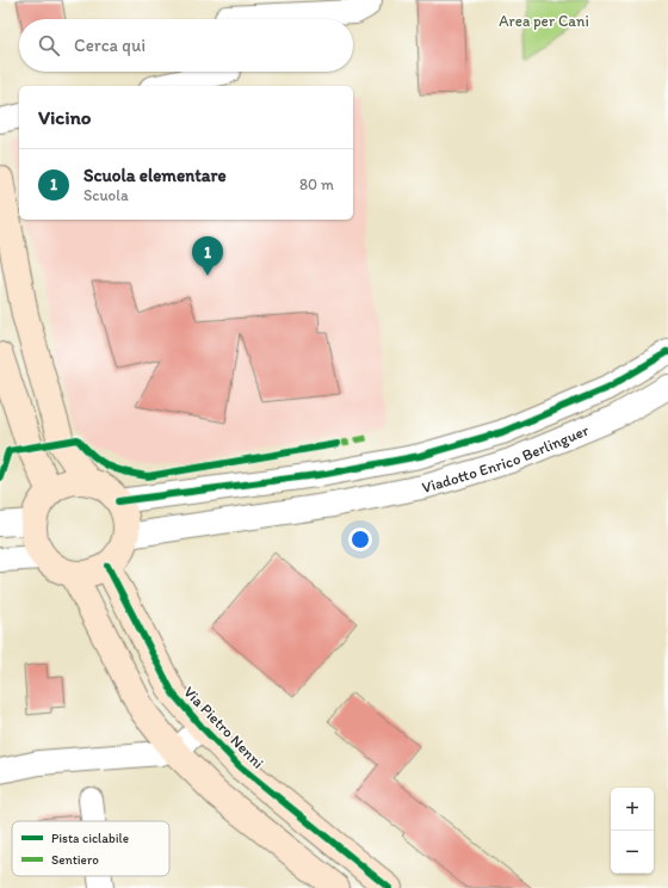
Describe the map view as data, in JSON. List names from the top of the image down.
{
  "streets": {
    "street": ["Viadotto Enrico Berlinguer", "Via Pietro Nenni"]
  },
  "crossings": [
    ["Viadotto Enrico Berlinguer", "Via Pietro Nenni"]
  ],
  "parks": ["Area per Cani"],
  "legend": ["Pista ciclabile", "Sentiero"],
  "page": {
    "search": "Cerca qui",
    "heading": "Vicino",
    "list": [
      {
        "mark": "1",
        "name": "Scuola elementare",
        "note": "Scuola",
        "value": "80 m"
      }
    ],
    "pins": "1",
    "map_buttons": ["+", "−"]
  }
}
